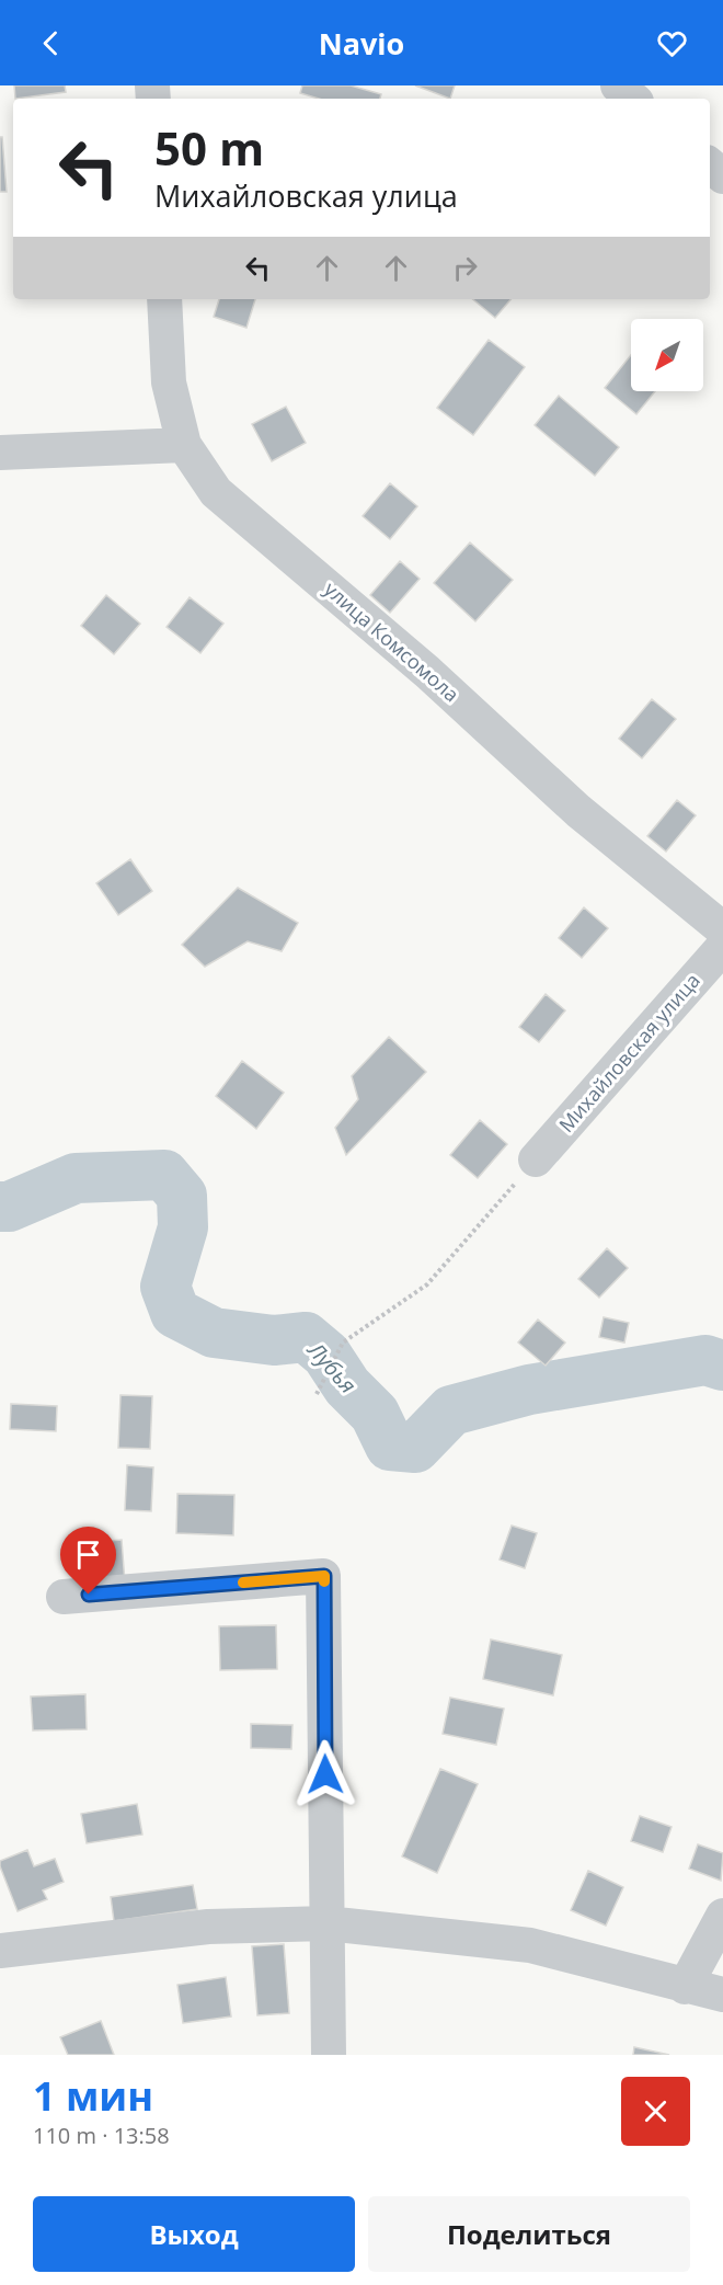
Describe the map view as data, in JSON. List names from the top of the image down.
{
  "streets": {
    "street": ["улица Комсомола", "Михайловская улица"]
  },
  "water": ["Лубья"],
  "north": "bottom left",
  "page": {
    "header": "Navio",
    "turn": ["50 m", "Михайловская улица"],
    "heading": ["1 мин", "110 m · 13:58"],
    "buttons": ["Выход", "Поделиться"]
  }
}
